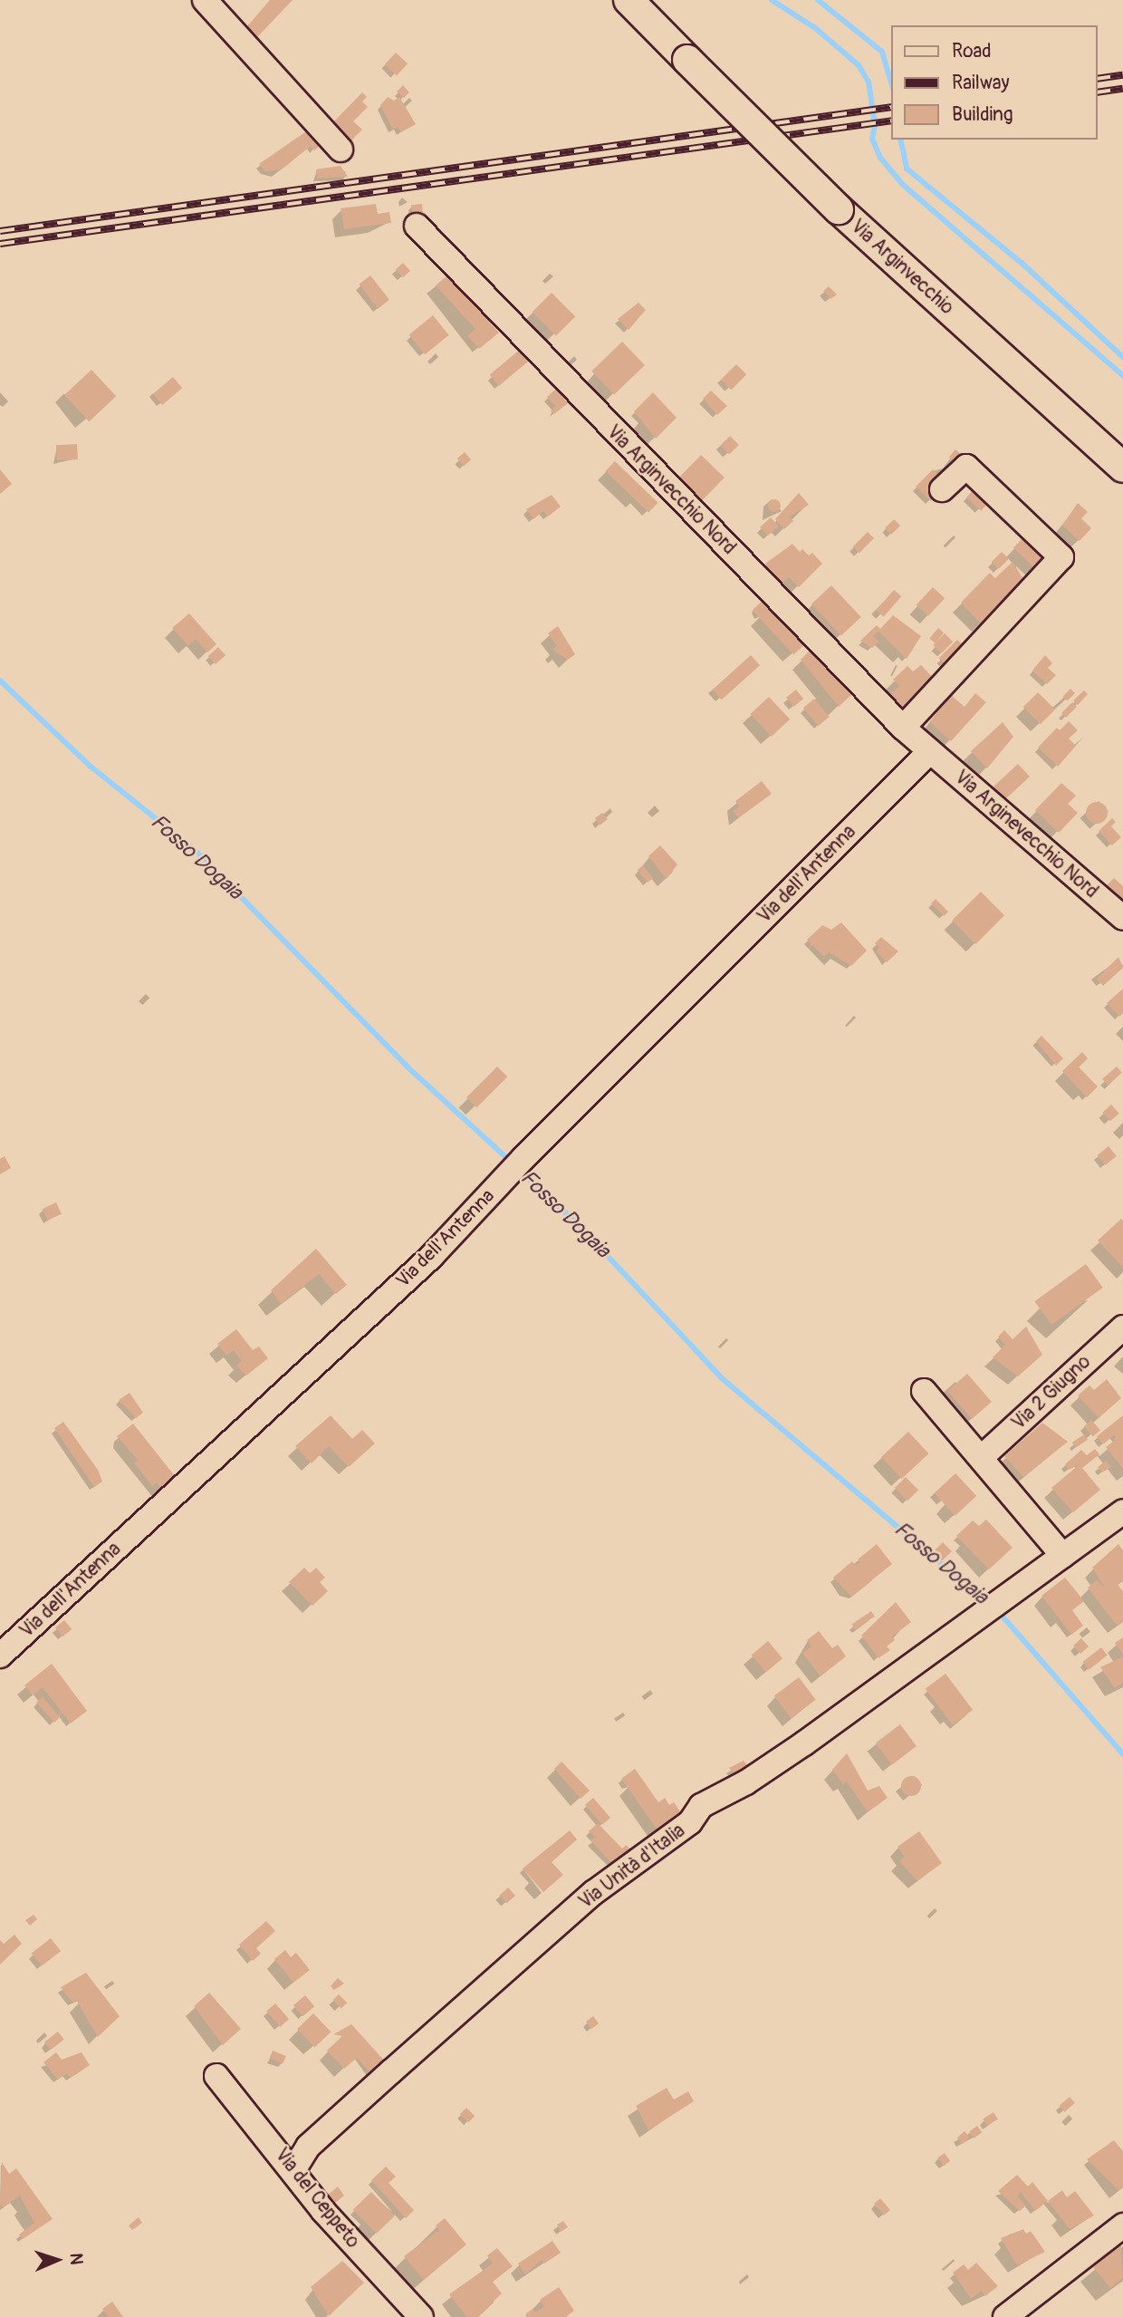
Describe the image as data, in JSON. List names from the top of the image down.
{
  "streets": {
    "main road": ["Via Arginvecchio"],
    "street": [
      "Via Arginvecchio Nord",
      "Via Arginevecchio Nord",
      "Via dell'Antenna",
      "Via 2 Giugno",
      "Via Unità d'Italia",
      "Via del Ceppeto"
    ]
  },
  "crossings": [
    ["Via Arginvecchio Nord", "Via Arginevecchio Nord"],
    ["Via Arginvecchio Nord", "Via dell'Antenna"],
    ["Via Arginevecchio Nord", "Via dell'Antenna"],
    ["Via Unità d'Italia", "Via del Ceppeto"]
  ],
  "water": ["Fosso Dogaia"],
  "legend": ["Road", "Railway", "Building"],
  "north": "right"
}
